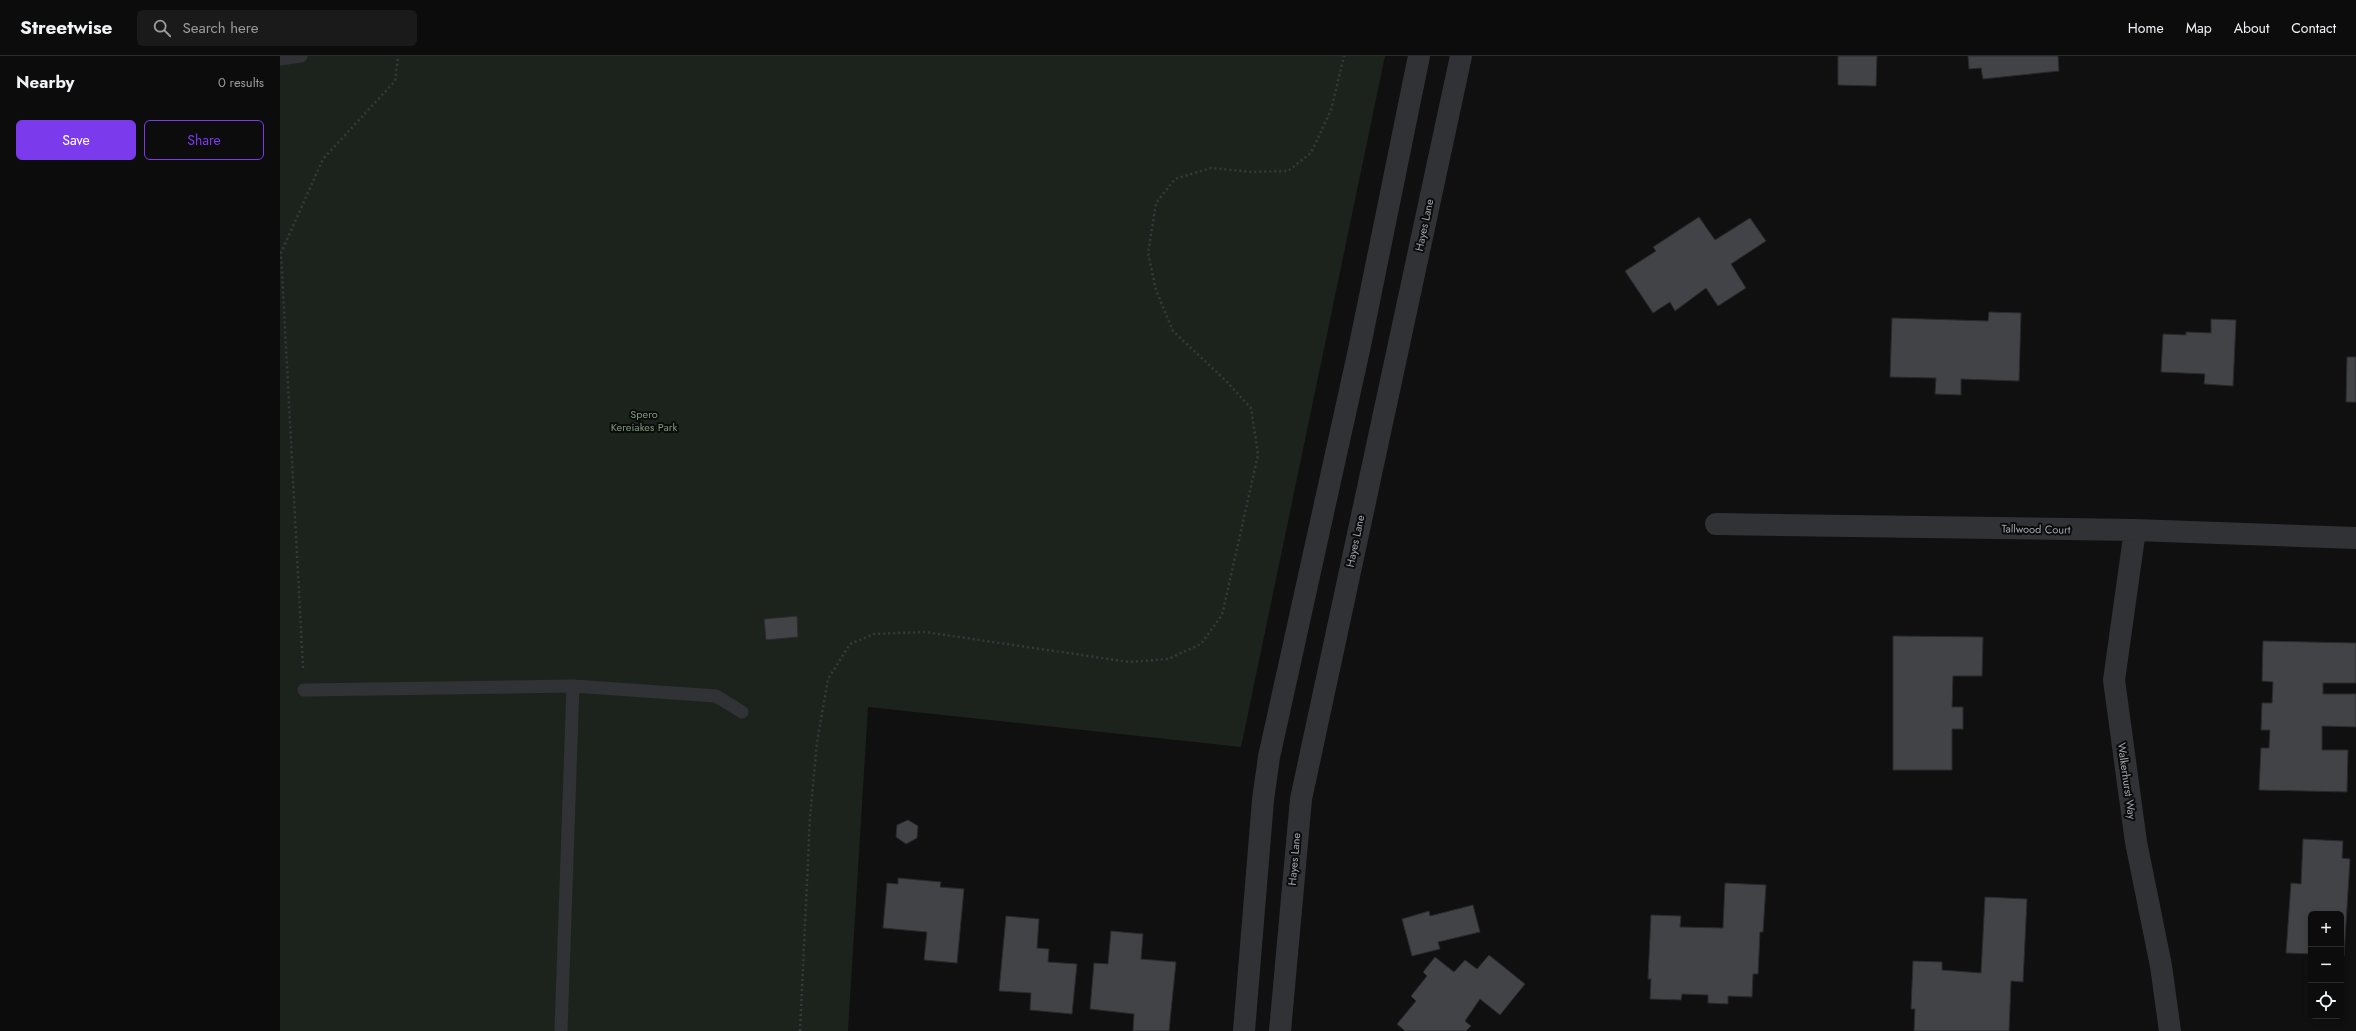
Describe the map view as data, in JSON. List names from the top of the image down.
{
  "streets": {
    "street": ["Hayes Lane", "Tallwood Court", "Walkerhurst Way"]
  },
  "crossings": [
    ["Tallwood Court", "Walkerhurst Way"]
  ],
  "parks": ["Spero Kereiakes Park"],
  "page": {
    "header": "Streetwise",
    "search": "Search here",
    "nav": [
      "Home",
      "Map",
      "About",
      "Contact"
    ],
    "heading": ["Nearby", "0 results"],
    "buttons": ["Save", "Share"],
    "map_buttons": ["+", "−"]
  }
}
